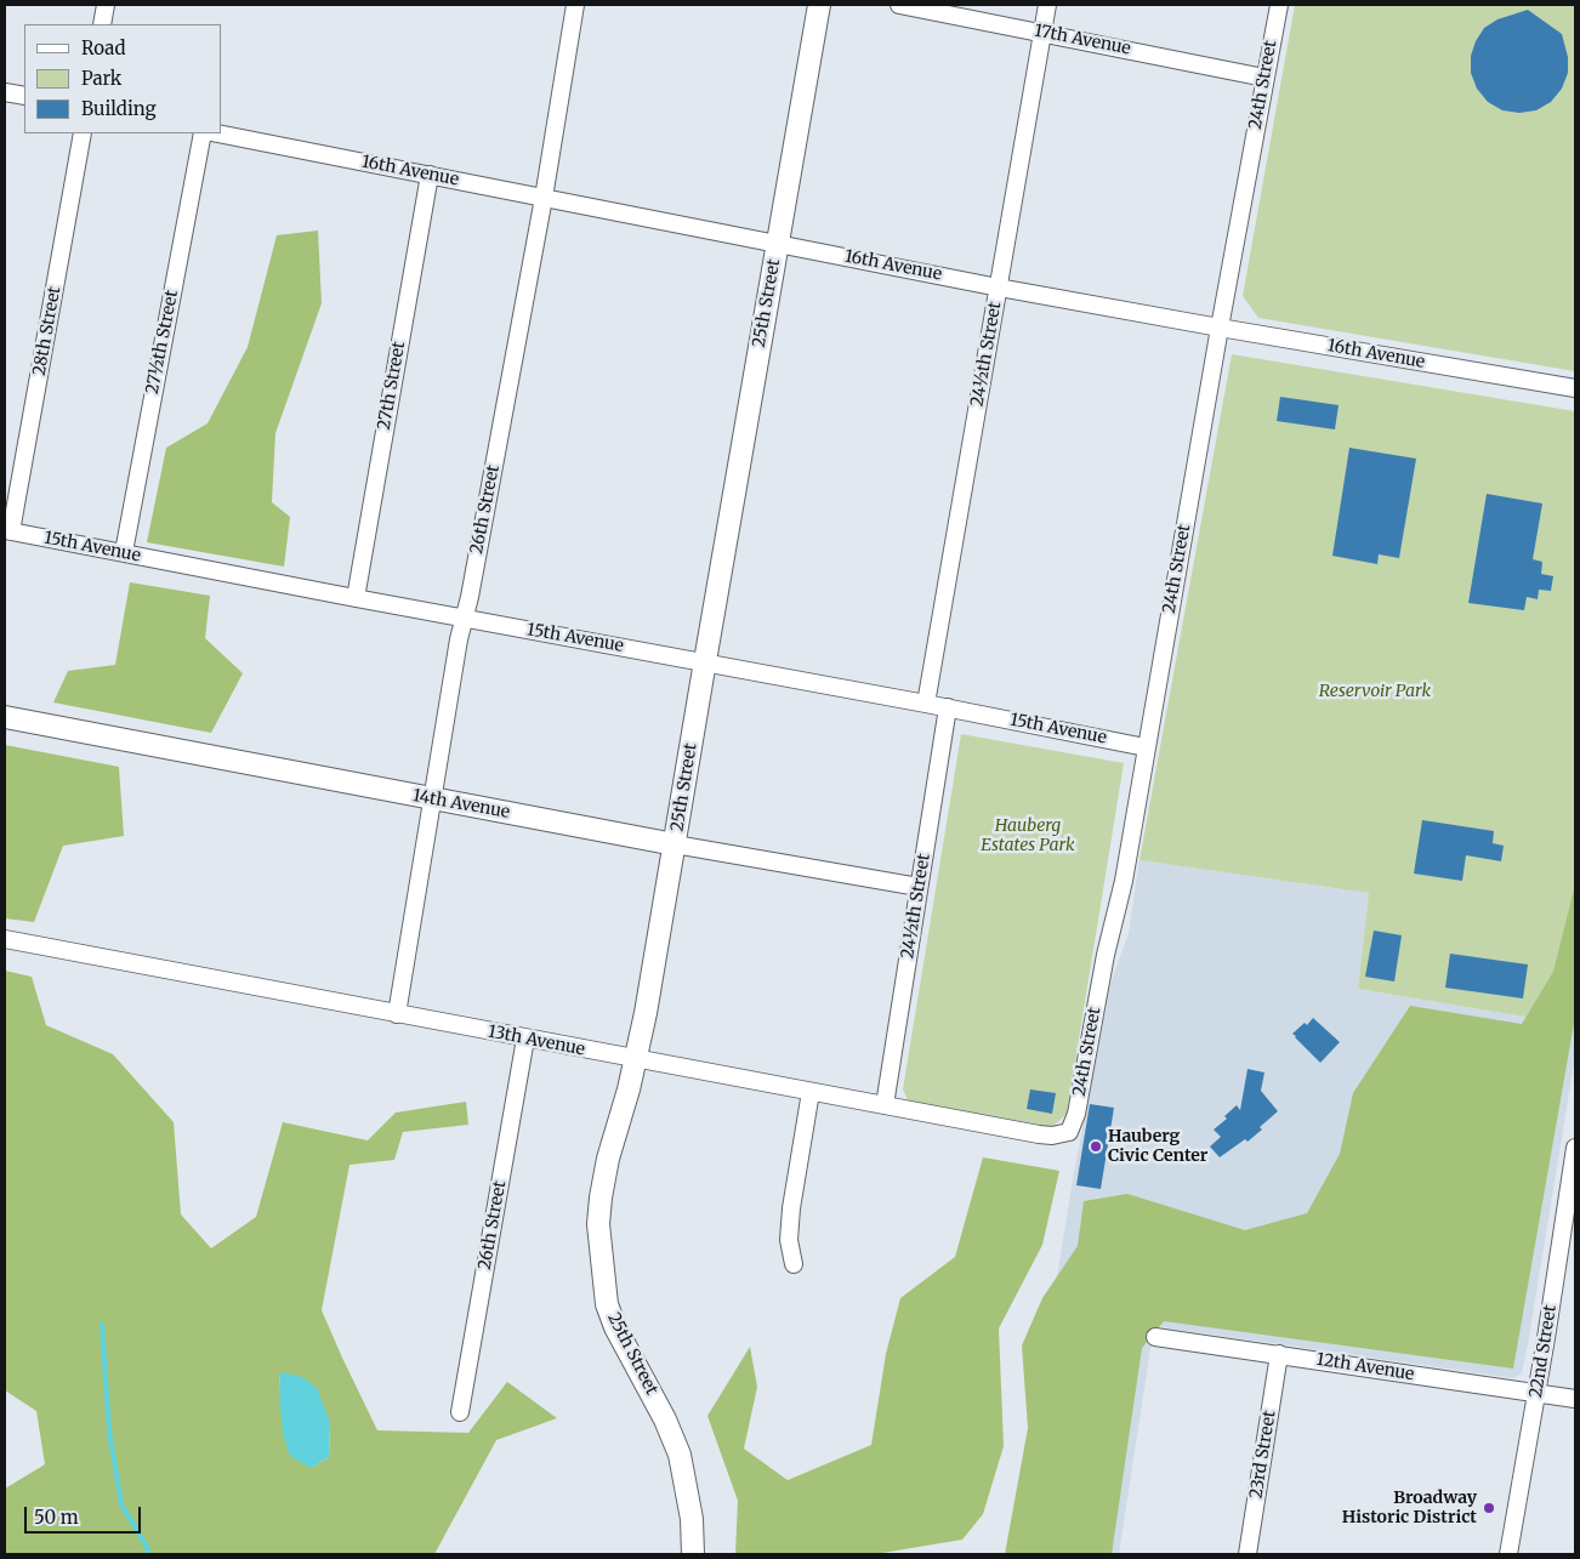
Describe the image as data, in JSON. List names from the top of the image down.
{
  "streets": {
    "street": [
      "17th Avenue",
      "24th Street",
      "16th Avenue",
      "25th Street",
      "28th Street",
      "27½th Street",
      "24½th Street",
      "27th Street",
      "26th Street",
      "15th Avenue",
      "14th Avenue",
      "13th Avenue",
      "22nd Street",
      "12th Avenue",
      "23rd Street"
    ]
  },
  "crossings": [
    ["17th Avenue", "24th Street"],
    ["17th Avenue", "24½th Street"],
    ["24th Street", "16th Avenue"],
    ["24th Street", "15th Avenue"],
    ["24th Street", "13th Avenue"],
    ["16th Avenue", "25th Street"],
    ["16th Avenue", "24½th Street"],
    ["16th Avenue", "27th Street"],
    ["16th Avenue", "26th Street"],
    ["25th Street", "15th Avenue"],
    ["25th Street", "14th Avenue"],
    ["25th Street", "13th Avenue"],
    ["28th Street", "15th Avenue"],
    ["27½th Street", "15th Avenue"],
    ["24½th Street", "15th Avenue"],
    ["24½th Street", "14th Avenue"],
    ["24½th Street", "13th Avenue"],
    ["27th Street", "15th Avenue"],
    ["26th Street", "15th Avenue"],
    ["26th Street", "14th Avenue"],
    ["26th Street", "13th Avenue"],
    ["22nd Street", "12th Avenue"],
    ["12th Avenue", "23rd Street"]
  ],
  "parks": ["Reservoir Park", "Hauberg Estates Park"],
  "places": ["Hauberg Civic Center", "Broadway Historic District"],
  "legend": ["Road", "Park", "Building"],
  "scale_bar": "50 m"
}
